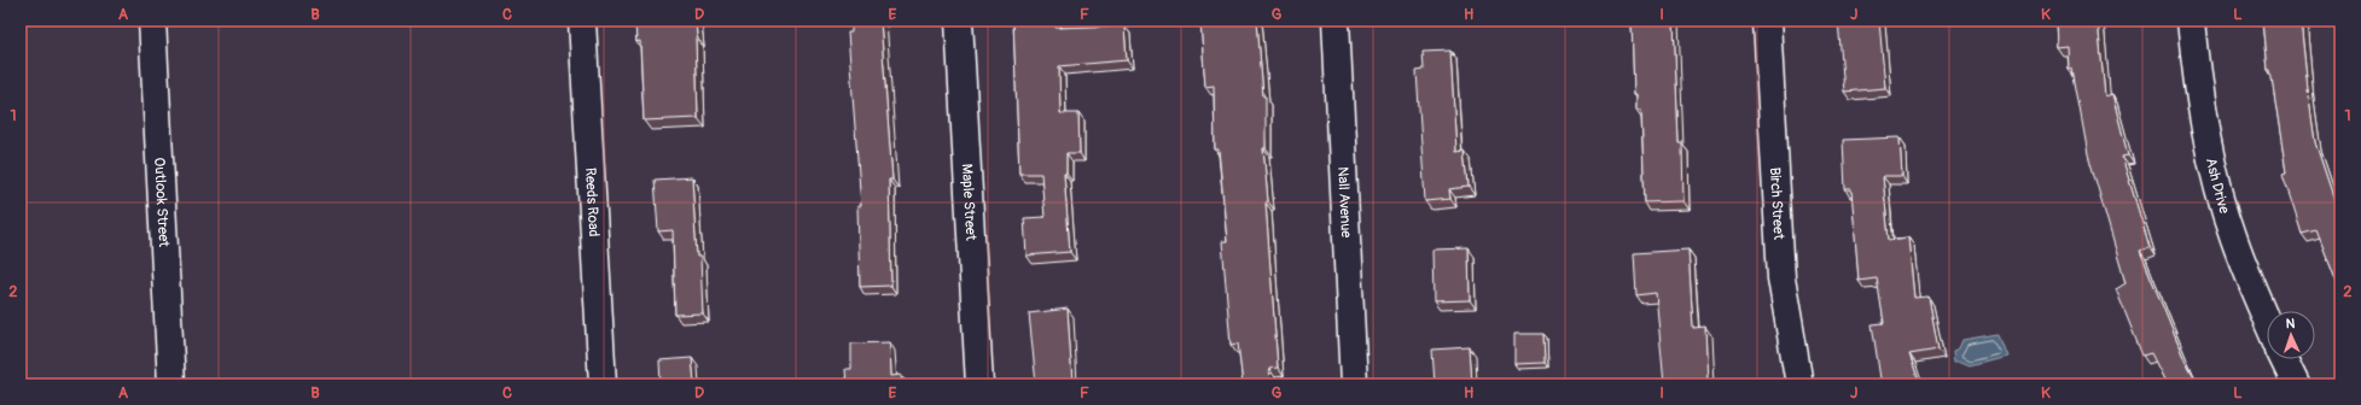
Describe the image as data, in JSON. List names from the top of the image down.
{
  "streets": {
    "street": [
      "Ash Drive",
      "Outlook Street",
      "Reeds Road",
      "Maple Street",
      "Nall Avenue",
      "Birch Street"
    ]
  },
  "north": "top",
  "grid": {
    "columns": [
      "A",
      "B",
      "C",
      "D",
      "E",
      "F",
      "G",
      "H",
      "I",
      "J",
      "K",
      "L"
    ],
    "rows": ["1", "2"]
  }
}
